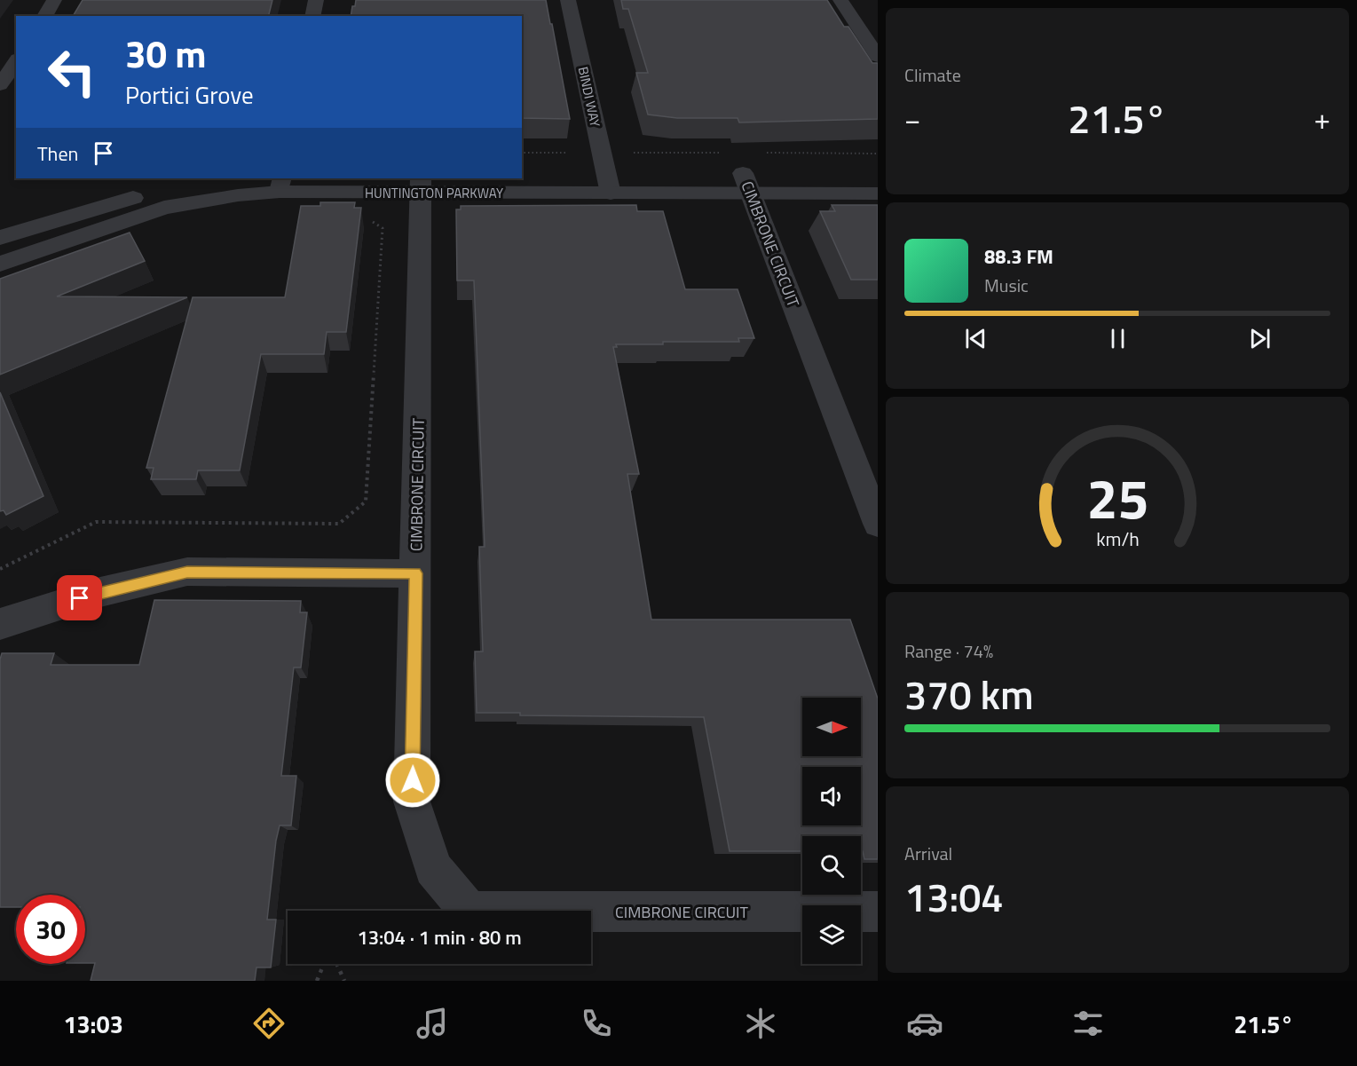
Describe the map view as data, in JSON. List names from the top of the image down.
{
  "streets": {
    "street": ["BINDI WAY", "HUNTINGTON PARKWAY", "CIMBRONE CIRCUIT"]
  },
  "crossings": [
    ["BINDI WAY", "HUNTINGTON PARKWAY"],
    ["HUNTINGTON PARKWAY", "CIMBRONE CIRCUIT"]
  ],
  "north": "right",
  "page": {
    "tile": [
      "Climate",
      ["Range · 74%", "370 km"],
      ["Arrival", "13:04"]
    ],
    "turn": ["30 m", "Portici Grove"],
    "heat": ["−", "21.5°", "+"],
    "then": "Then",
    "song": ["88.3 FM", "Music"],
    "limit": "30",
    "trip": "13:04 · 1 min · 80 m",
    "tabs": ["13:03", "21.5°"],
    "gauge": ["25", "km/h"]
  }
}
